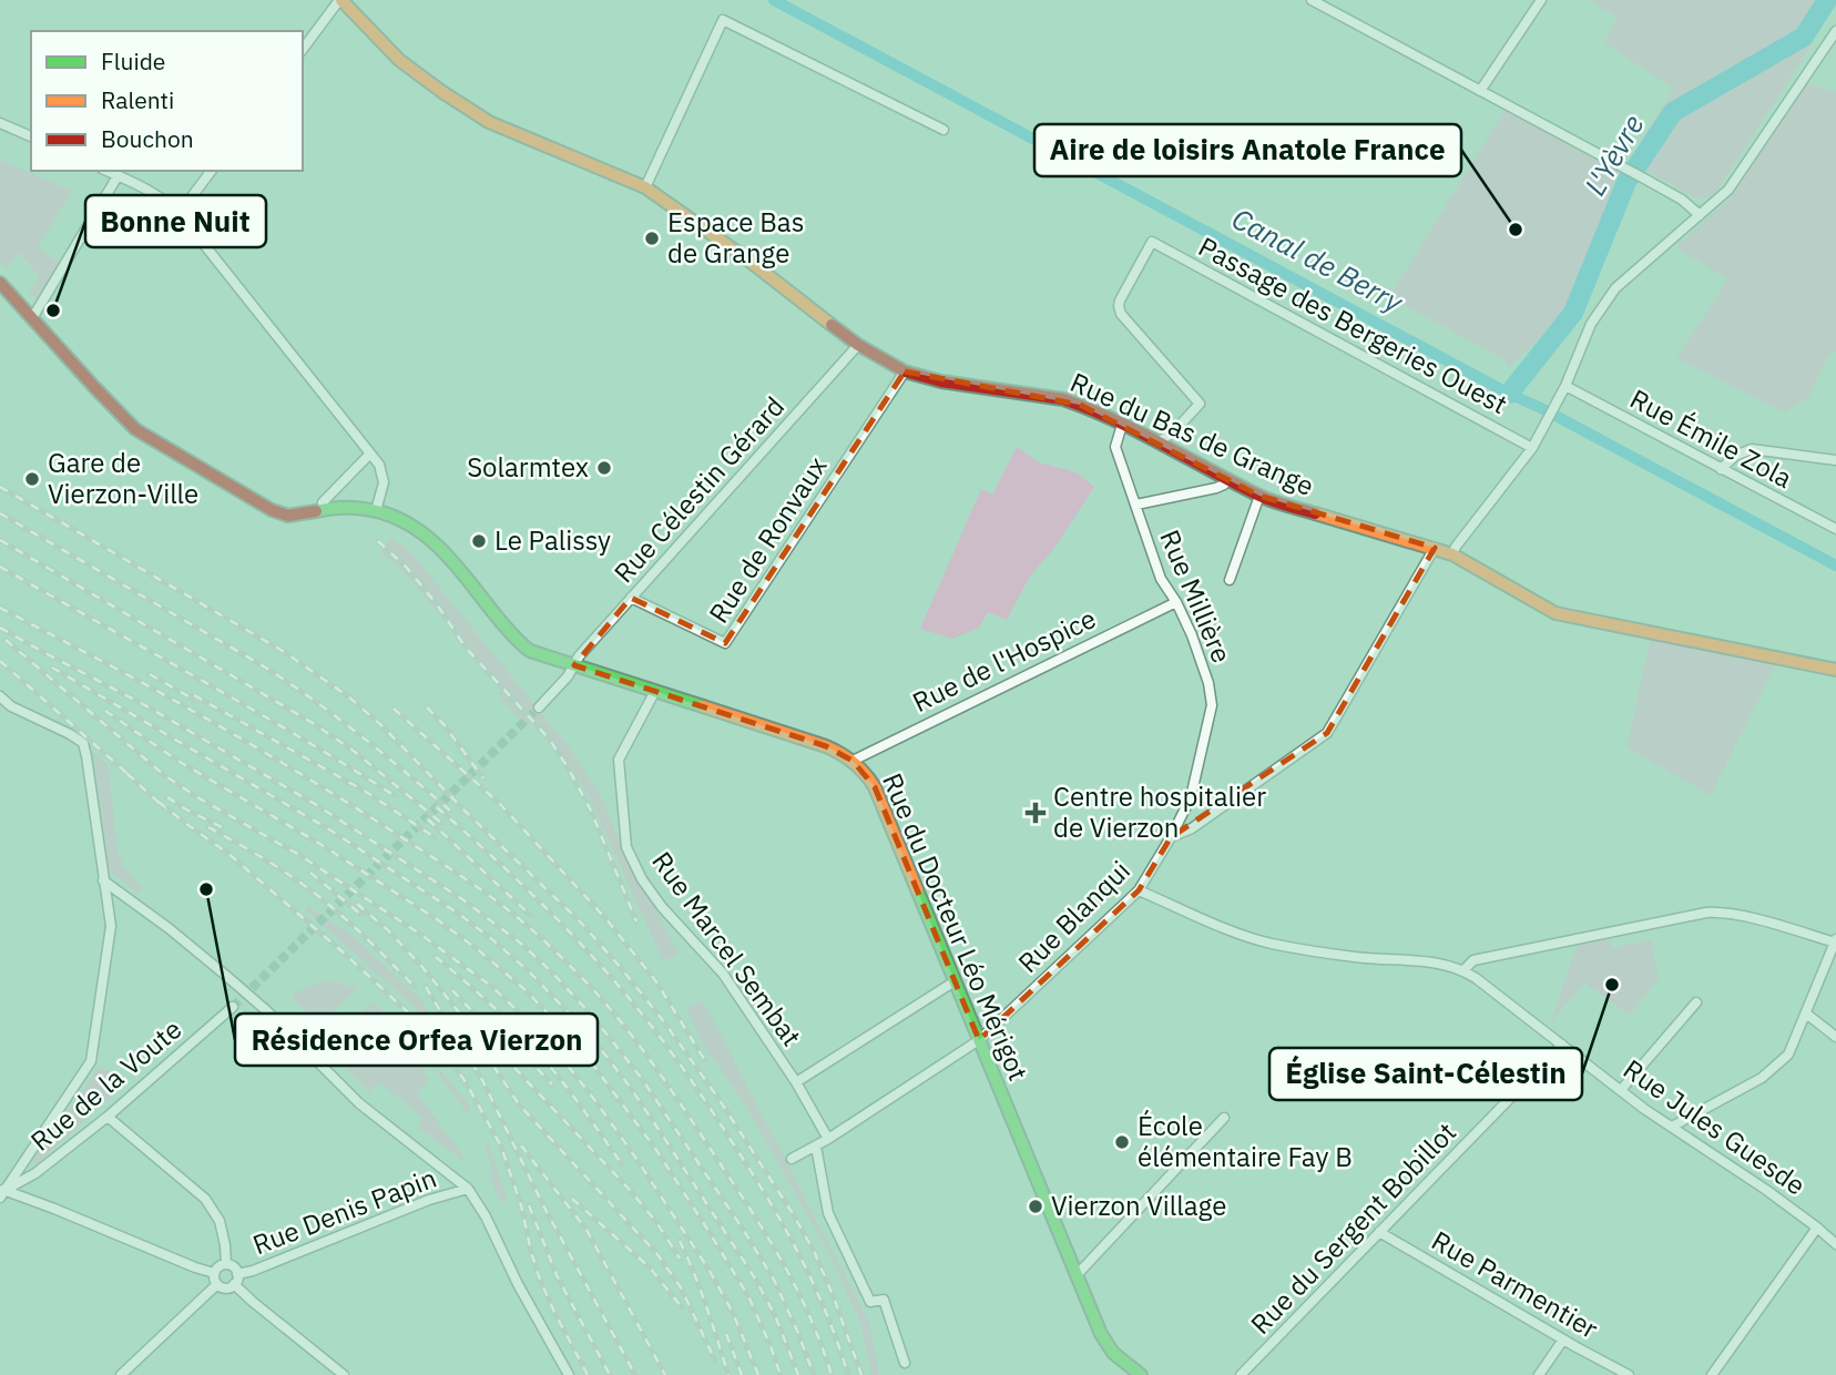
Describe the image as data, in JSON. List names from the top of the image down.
{
  "streets": {
    "main road": ["Rue du Bas de Grange", "Rue du Docteur Léo Mérigot"],
    "street": [
      "Passage des Bergeries Ouest",
      "Rue Émile Zola",
      "Rue Célestin Gérard",
      "Rue de Ronvaux",
      "Rue Millière",
      "Rue de l'Hospice",
      "Rue Blanqui",
      "Rue Marcel Sembat",
      "Rue de la Voute",
      "Rue Jules Guesde",
      "Rue Denis Papin",
      "Rue du Sergent Bobillot",
      "Rue Parmentier"
    ]
  },
  "crossings": [
    ["Passage des Bergeries Ouest", "Rue du Bas de Grange"],
    ["Rue du Bas de Grange", "Rue Célestin Gérard"],
    ["Rue du Bas de Grange", "Rue de Ronvaux"],
    ["Rue du Bas de Grange", "Rue Millière"],
    ["Rue Célestin Gérard", "Rue de Ronvaux"],
    ["Rue Célestin Gérard", "Rue du Docteur Léo Mérigot"],
    ["Rue Millière", "Rue de l'Hospice"],
    ["Rue Millière", "Rue Blanqui"],
    ["Rue de l'Hospice", "Rue du Docteur Léo Mérigot"],
    ["Rue Blanqui", "Rue du Docteur Léo Mérigot"],
    ["Rue Blanqui", "Rue Jules Guesde"],
    ["Rue du Docteur Léo Mérigot", "Rue Marcel Sembat"],
    ["Rue Jules Guesde", "Rue du Sergent Bobillot"],
    ["Rue du Sergent Bobillot", "Rue Parmentier"]
  ],
  "water": ["L'Yèvre", "Canal de Berry"],
  "places": {
    "other": [
      "Aire de loisirs Anatole France",
      "Espace Bas de Grange",
      "Bonne Nuit",
      "Solarmtex",
      "Gare de Vierzon-Ville",
      "Le Palissy",
      "Résidence Orfea Vierzon",
      "Église Saint-Célestin",
      "École élémentaire Fay B",
      "Vierzon Village"
    ],
    "health": ["Centre hospitalier de Vierzon"]
  },
  "legend": ["Fluide", "Ralenti", "Bouchon"]
}
